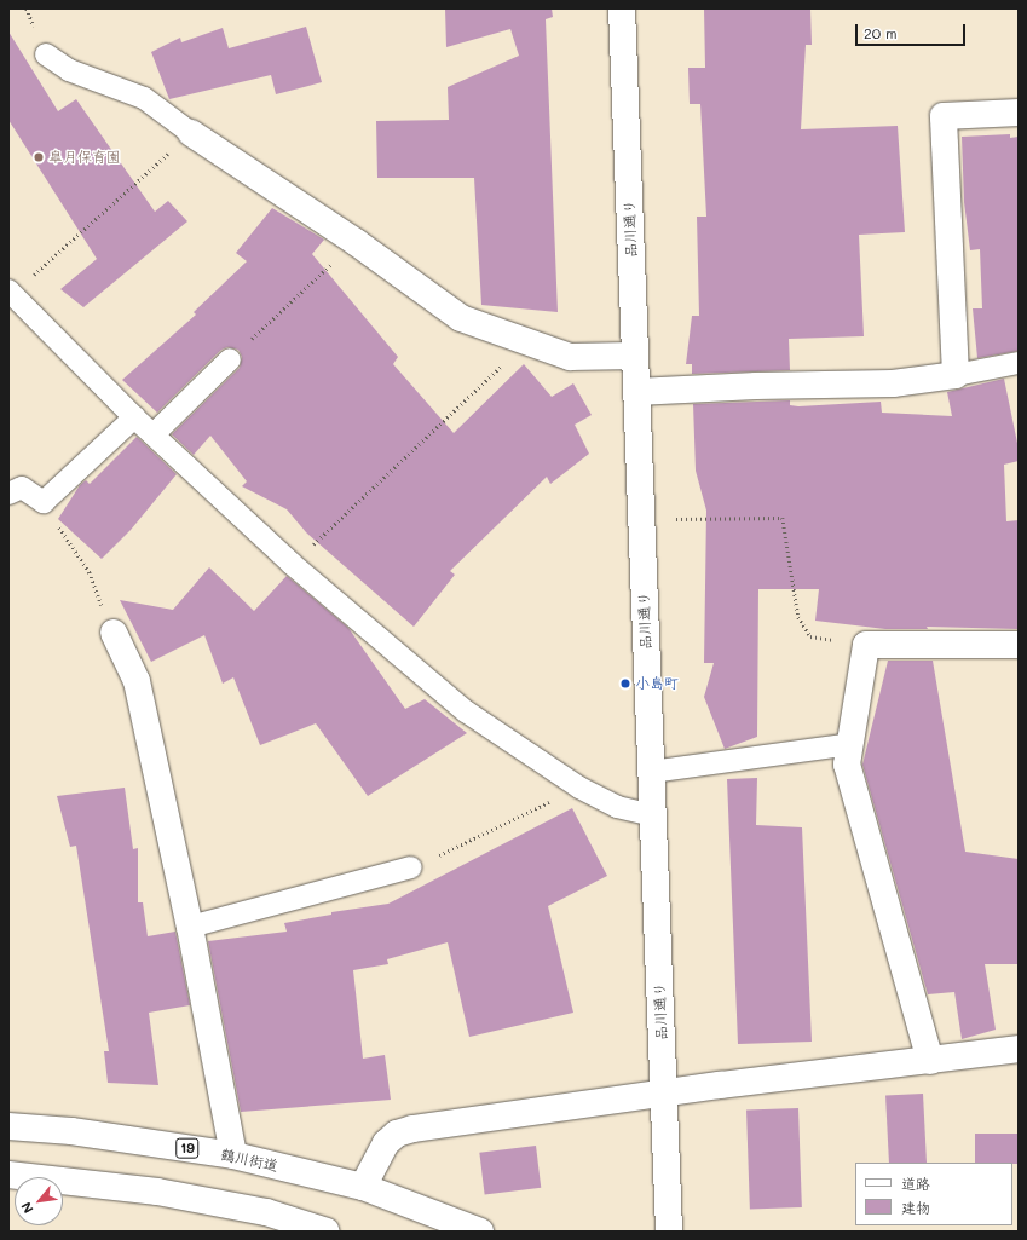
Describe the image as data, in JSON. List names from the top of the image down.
{
  "streets": {
    "street": ["品川通り", "19", "鶴川街道"]
  },
  "places": ["皐月保育園", "小島町"],
  "legend": ["道路", "建物"],
  "scale_bar": "20 m",
  "north": "bottom left"
}
